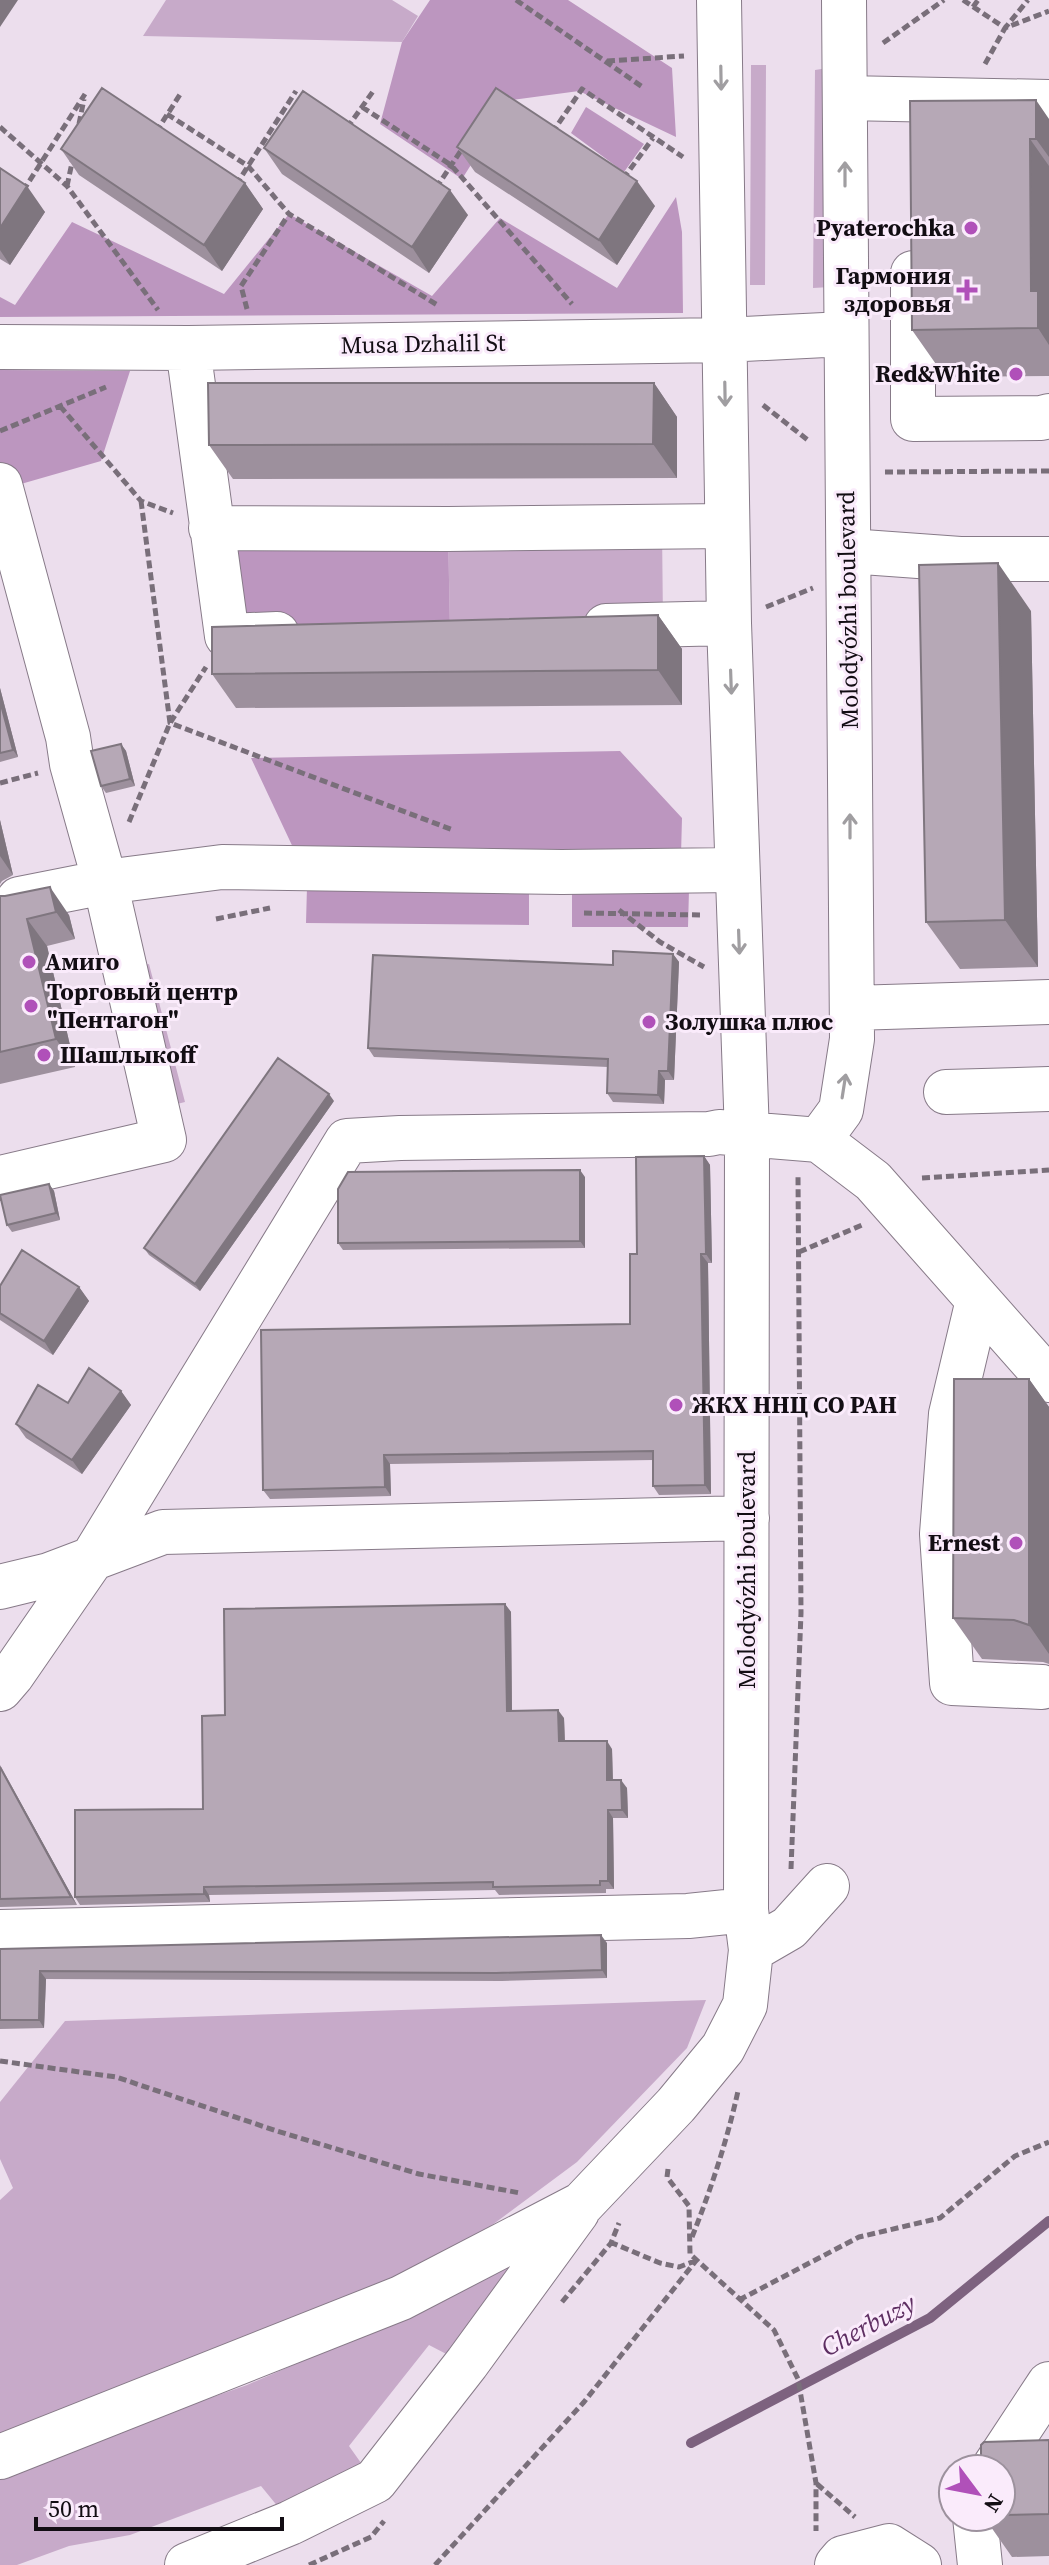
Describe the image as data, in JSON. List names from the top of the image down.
{
  "streets": {
    "street": ["Musa Dzhalil St", "Molodyózhi boulevard"]
  },
  "crossings": [
    ["Musa Dzhalil St", "Molodyózhi boulevard"]
  ],
  "water": ["Cherbuzy"],
  "places": {
    "other": [
      "Pyaterochka",
      "Red&White",
      "Амиго",
      "Торговый центр \"Пентагон\"",
      "Золушка плюс",
      "Шашлыкoff",
      "ЖКХ ННЦ СО РАН",
      "Ernest"
    ],
    "health": ["Гармония здоровья"]
  },
  "scale_bar": "50 m",
  "north": "bottom right"
}
